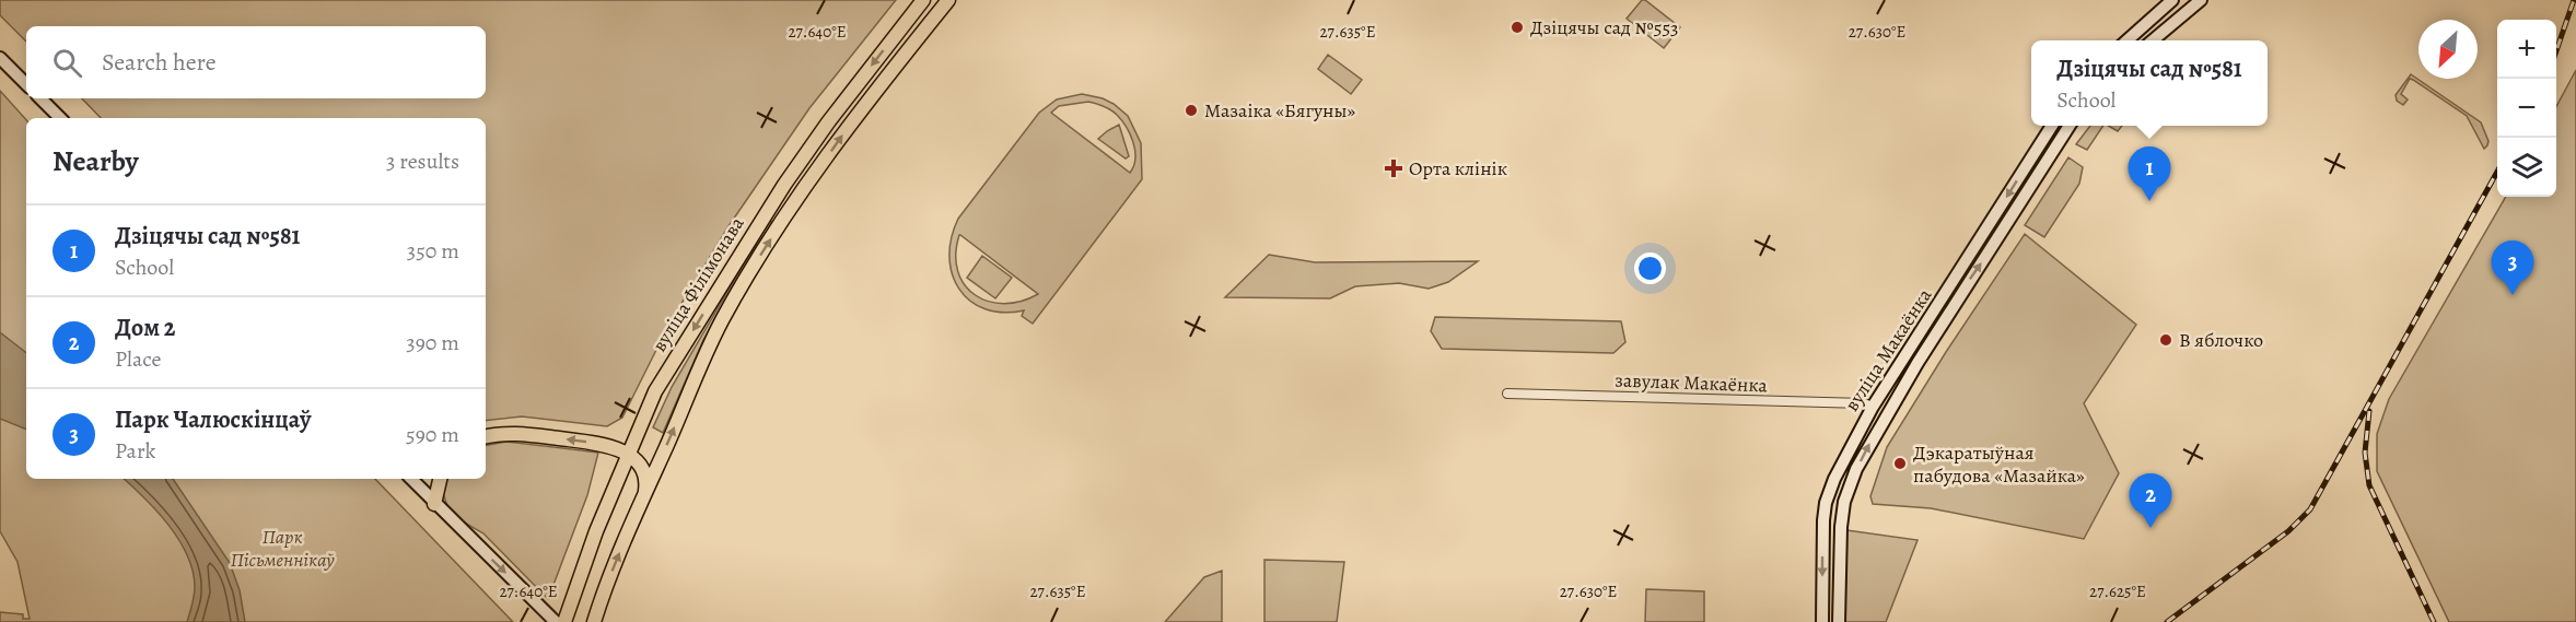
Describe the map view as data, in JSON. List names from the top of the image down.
{
  "streets": {
    "main road": ["вуліца Філімонава"],
    "street": ["вуліца Макаёнка", "завулак Макаёнка"]
  },
  "crossings": [
    ["вуліца Макаёнка", "завулак Макаёнка"]
  ],
  "parks": ["Парк Пісьменнікаў"],
  "places": {
    "other": [
      "Дзіцячы сад №553",
      "Мазаіка «Бягуны»",
      "В яблочко",
      "Дэкаратыўная пабудова «Мазайка»"
    ],
    "health": ["Орта клінік"]
  },
  "north": "bottom left",
  "page": {
    "map_buttons": ["+", "−"],
    "search": "Search here",
    "popup": ["Дзіцячы сад №581", "School"],
    "heading": ["Nearby", "3 results"],
    "pins": ["1", "3", "2"],
    "list": [
      {
        "mark": "1",
        "name": "Дзіцячы сад №581",
        "note": "School",
        "value": "350 m"
      },
      {
        "mark": "2",
        "name": "Дом 2",
        "note": "Place",
        "value": "390 m"
      },
      {
        "mark": "3",
        "name": "Парк Чалюскінцаў",
        "note": "Park",
        "value": "590 m"
      }
    ]
  },
  "coordinates": [
    "27.640°E",
    "27.635°E",
    "27.630°E",
    "27.625°E"
  ]
}
